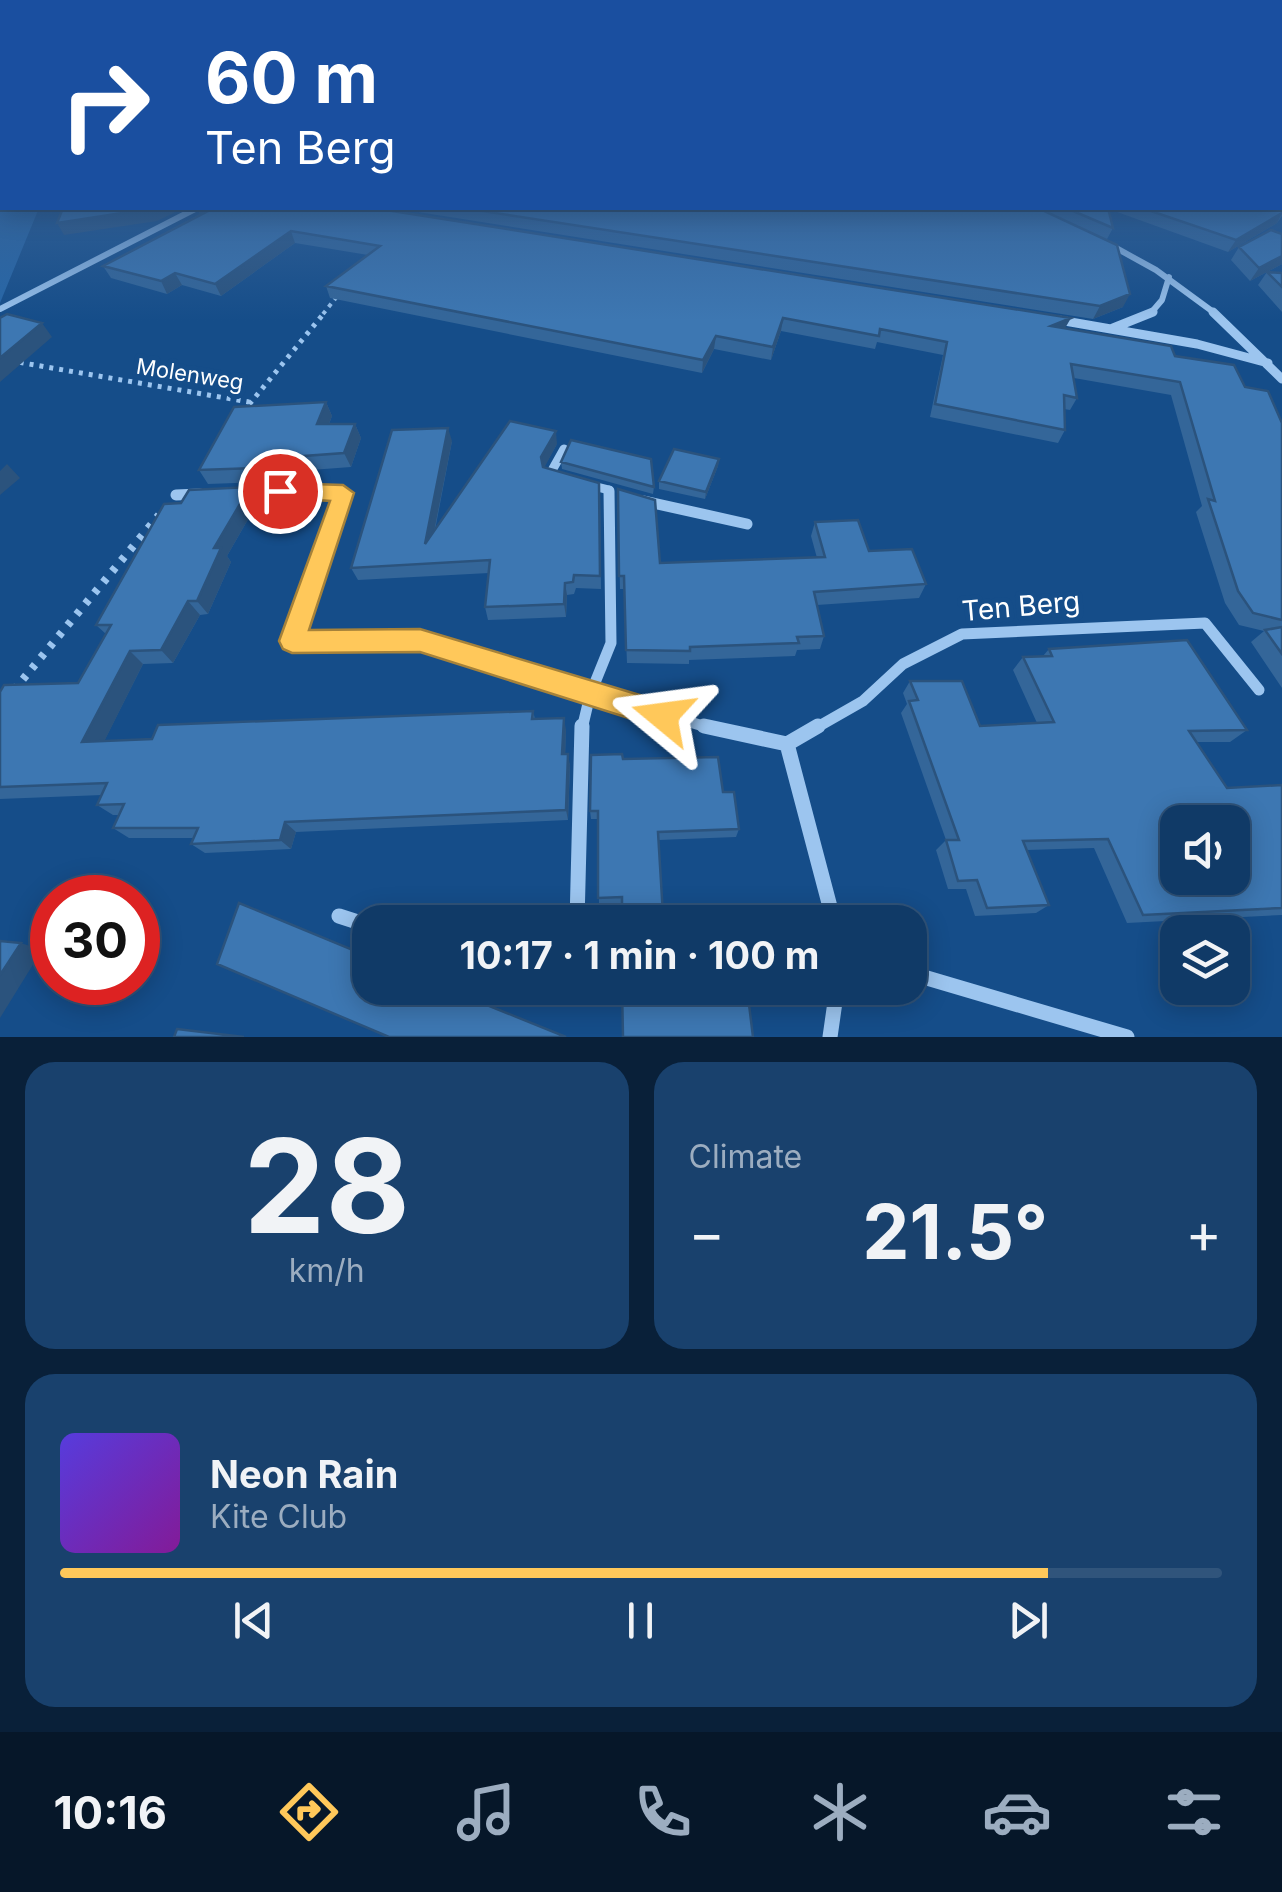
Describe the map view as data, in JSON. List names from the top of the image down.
{
  "streets": {
    "street": ["Ten Berg"],
    "path": ["Molenweg"]
  },
  "page": {
    "turn": ["60 m", "Ten Berg"],
    "limit": "30",
    "trip": "10:17 · 1 min · 100 m",
    "tile": [
      ["28", "km/h"],
      "Climate"
    ],
    "heat": ["−", "21.5°", "+"],
    "song": ["Neon Rain", "Kite Club"],
    "tabs": "10:16"
  }
}
